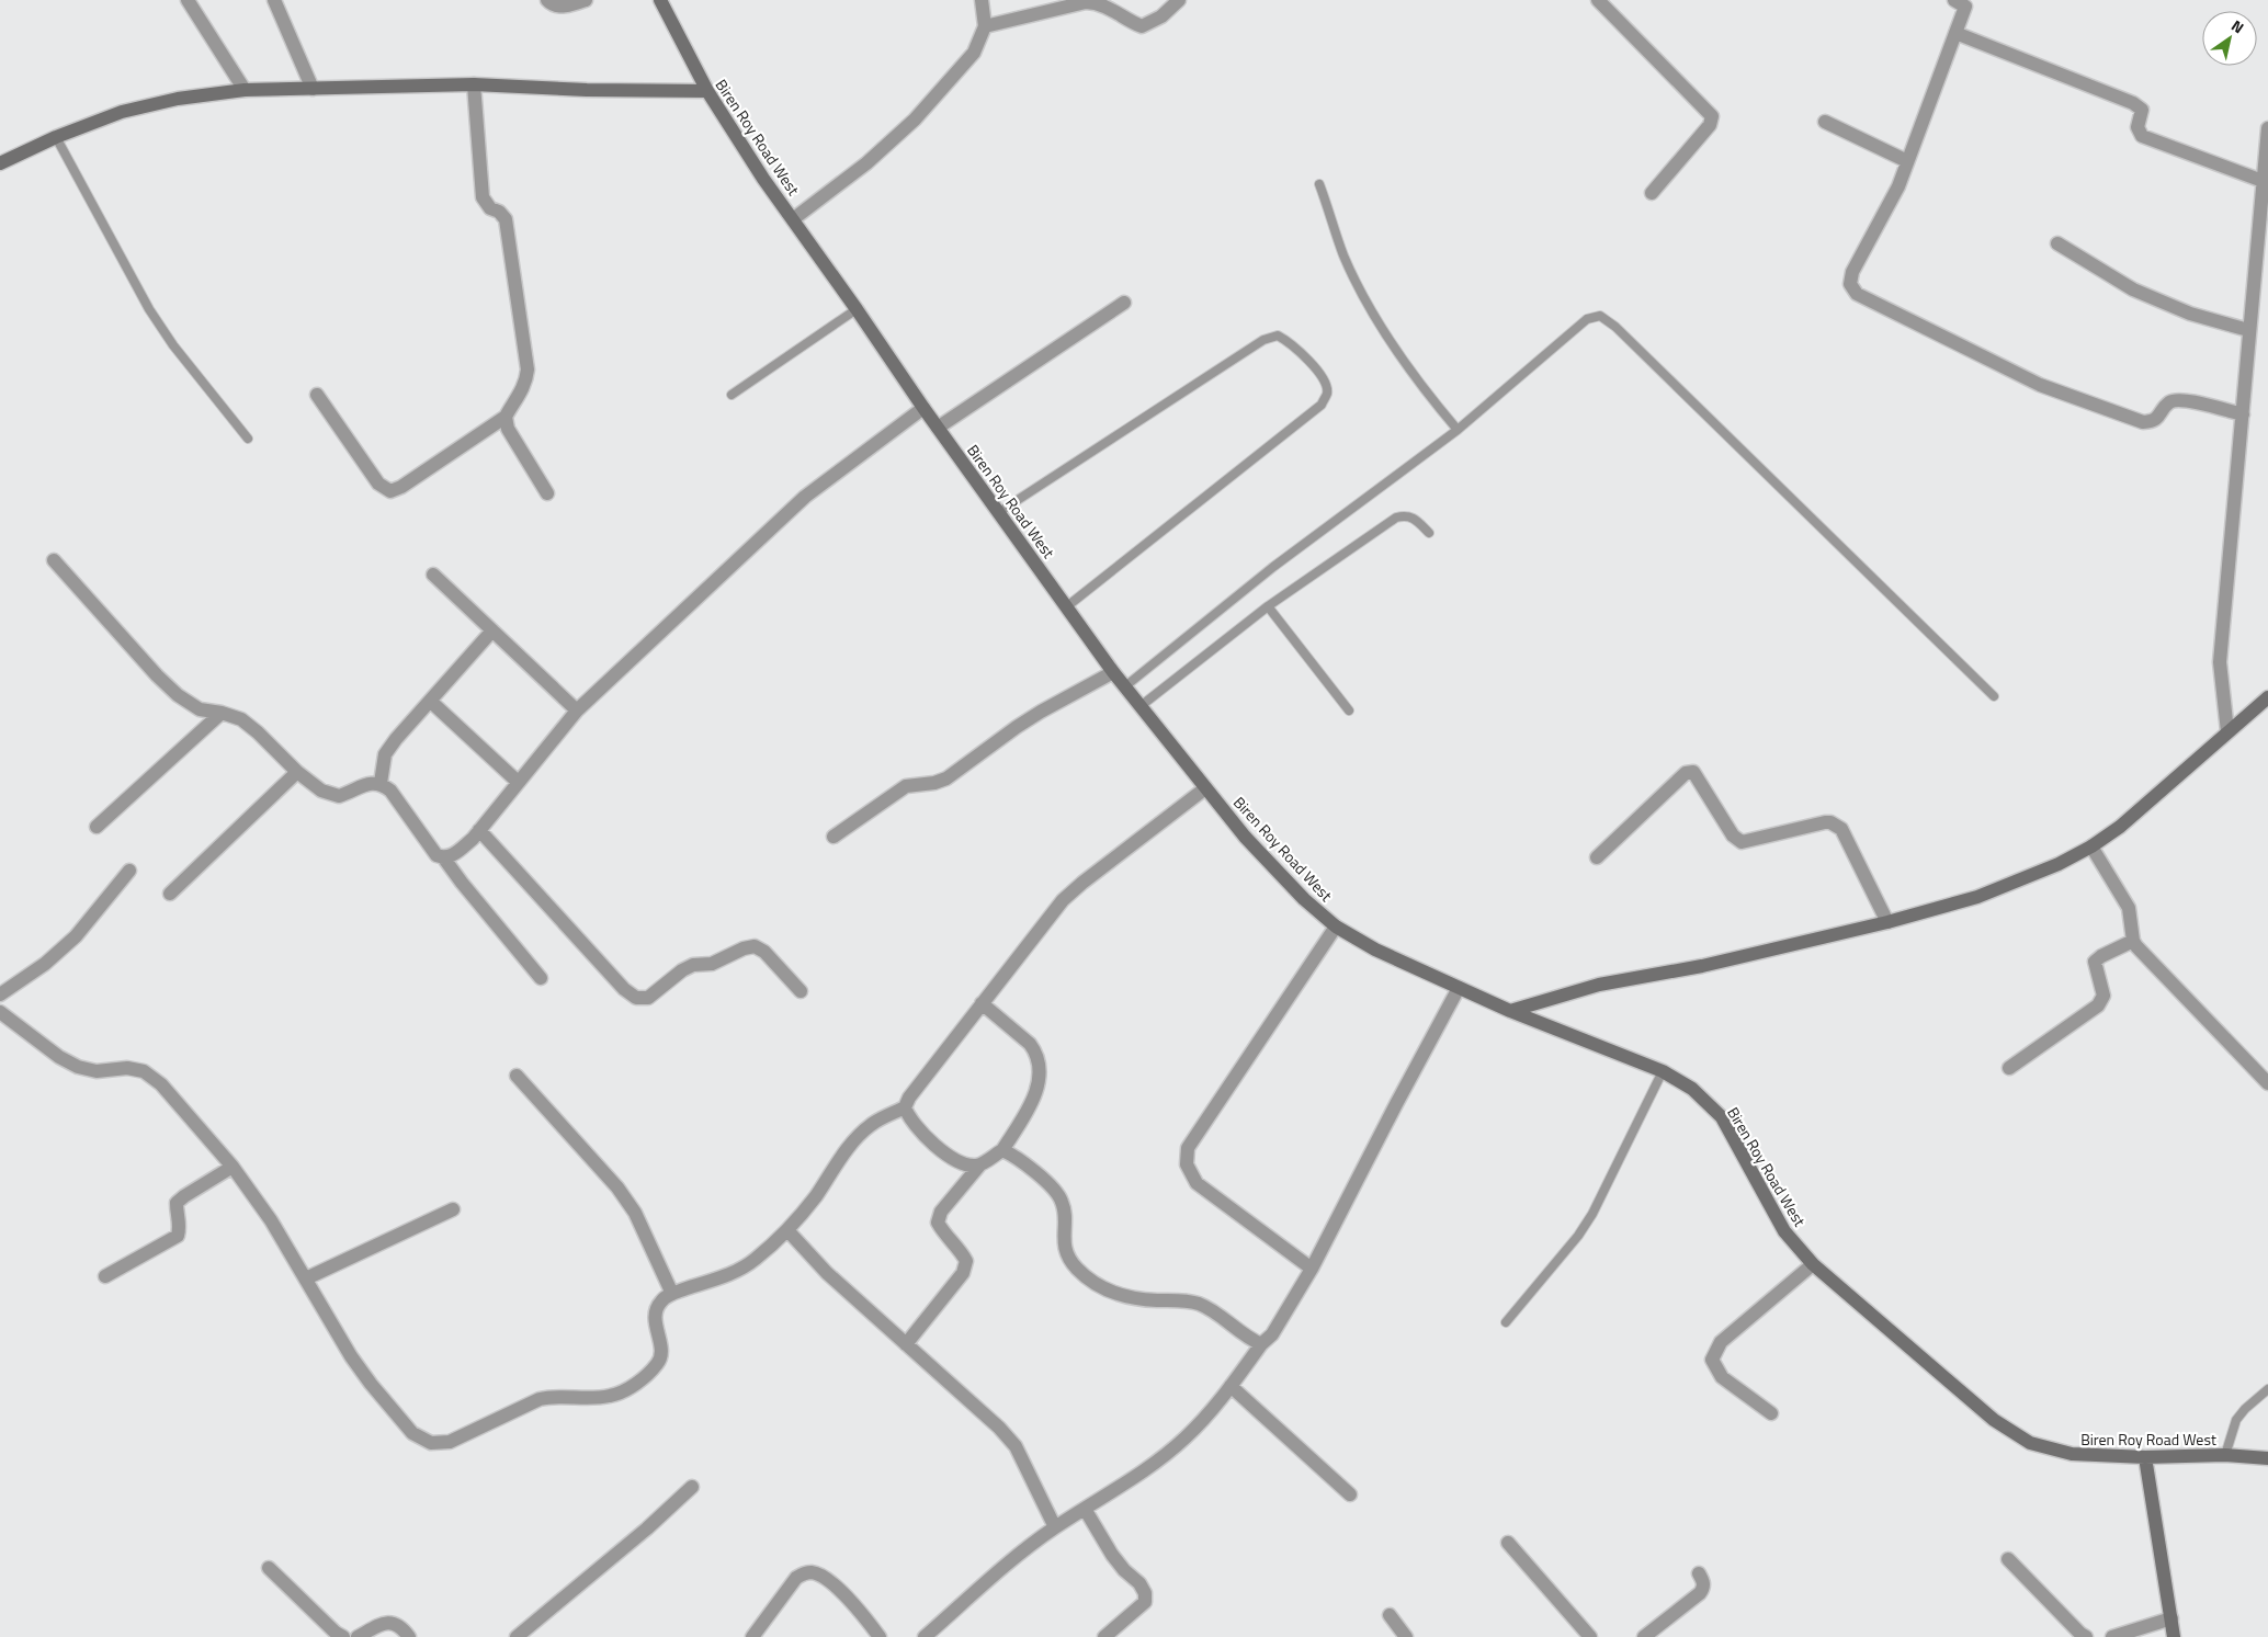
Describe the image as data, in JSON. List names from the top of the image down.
{
  "streets": {
    "main road": ["Biren Roy Road West"]
  },
  "north": "top right"
}
